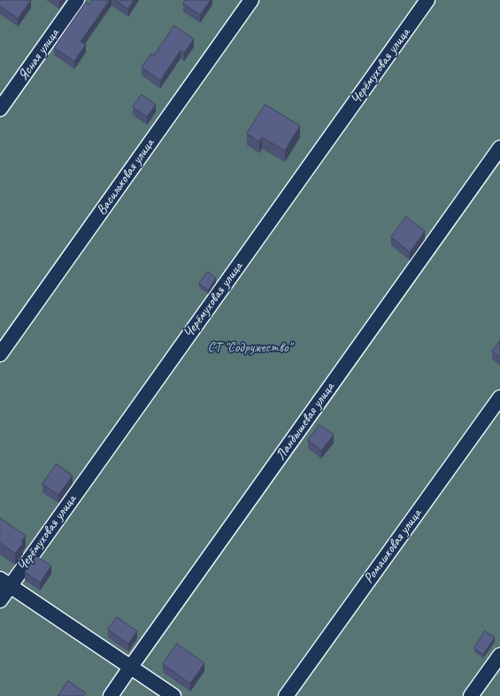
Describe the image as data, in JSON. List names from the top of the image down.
{
  "streets": {
    "street": [
      "Ясная улица",
      "Черёмуховая улица",
      "Васильковая улица",
      "Ландышевая улица",
      "Ромашковая улица"
    ]
  },
  "parks": ["СТ \"Содружество\""]
}
